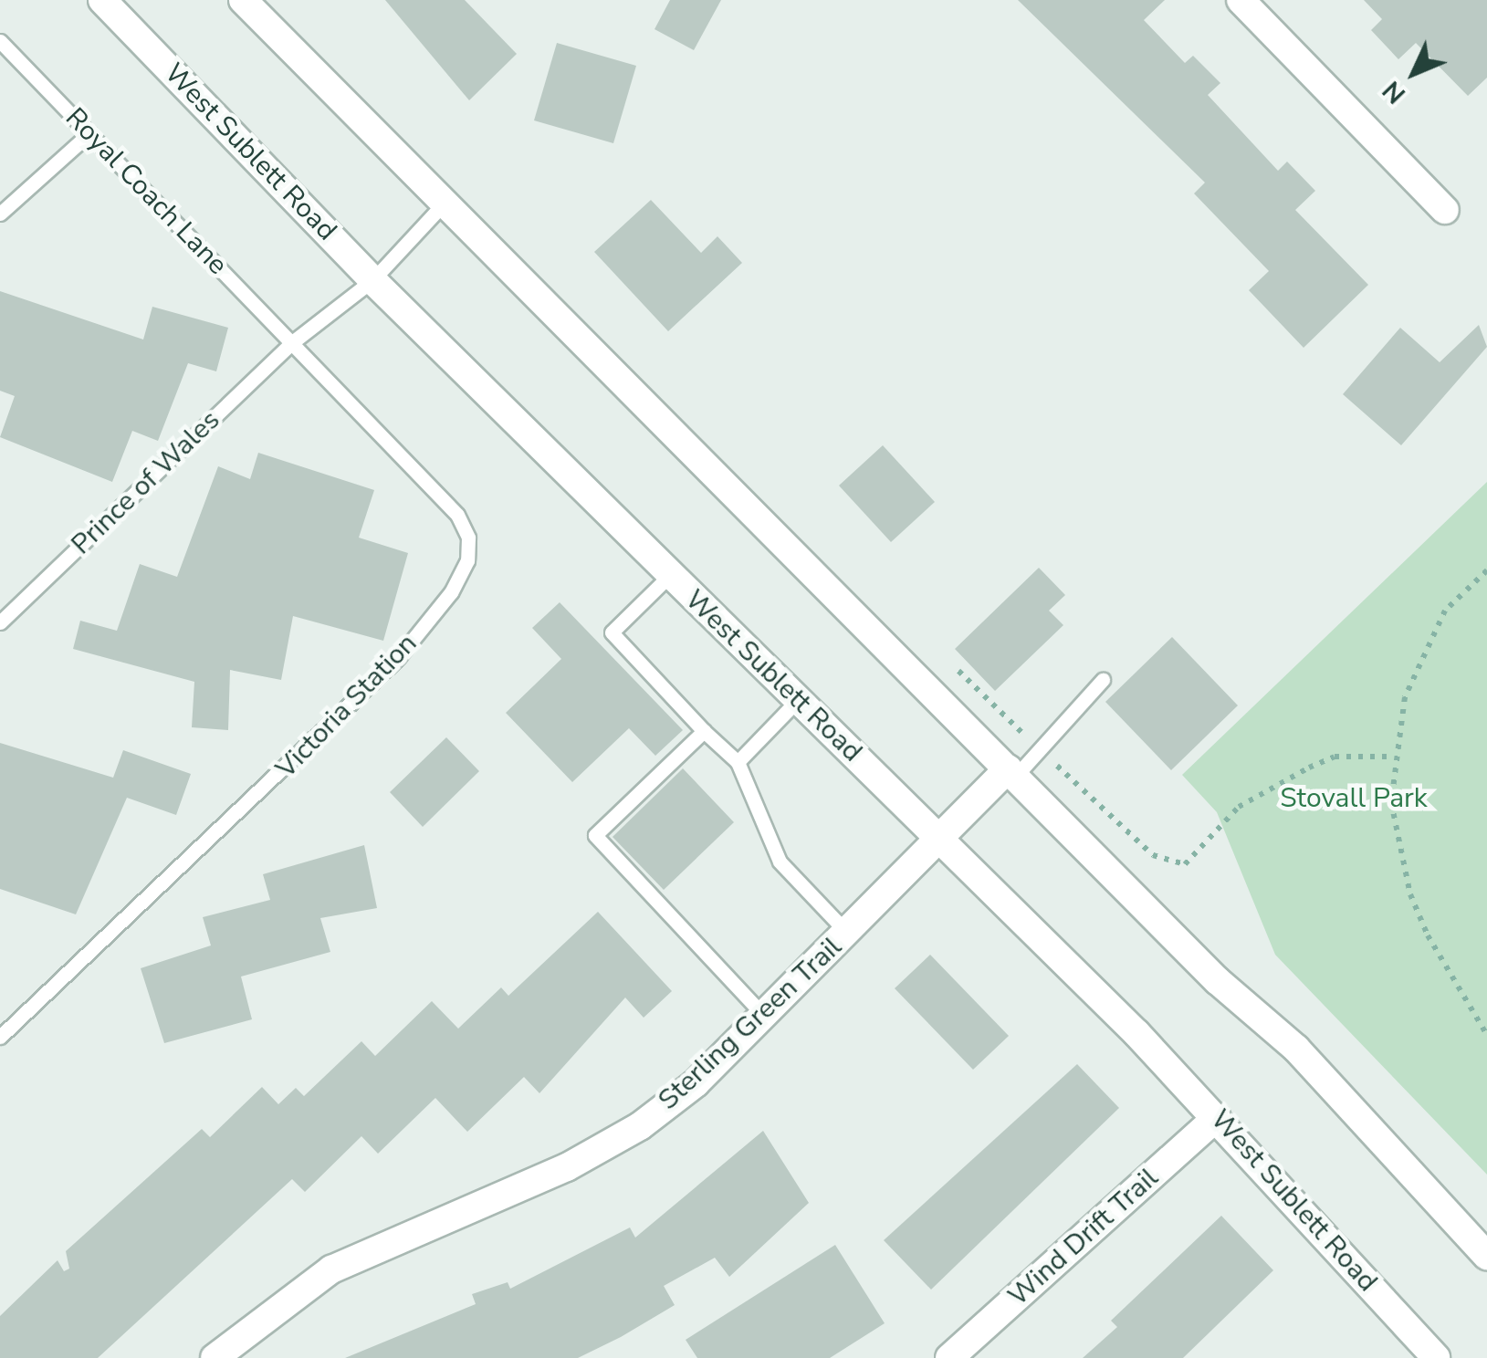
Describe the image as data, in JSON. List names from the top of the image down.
{
  "streets": {
    "main road": ["West Sublett Road", "Sterling Green Trail", "Wind Drift Trail"],
    "lane": ["Royal Coach Lane", "Prince of Wales", "Victoria Station"]
  },
  "crossings": [
    ["West Sublett Road", "Prince of Wales"],
    ["West Sublett Road", "Sterling Green Trail"],
    ["West Sublett Road", "Wind Drift Trail"],
    ["Royal Coach Lane", "Prince of Wales"],
    ["Royal Coach Lane", "Victoria Station"],
    ["Prince of Wales", "Victoria Station"]
  ],
  "parks": ["Stovall Park"],
  "north": "bottom left"
}
